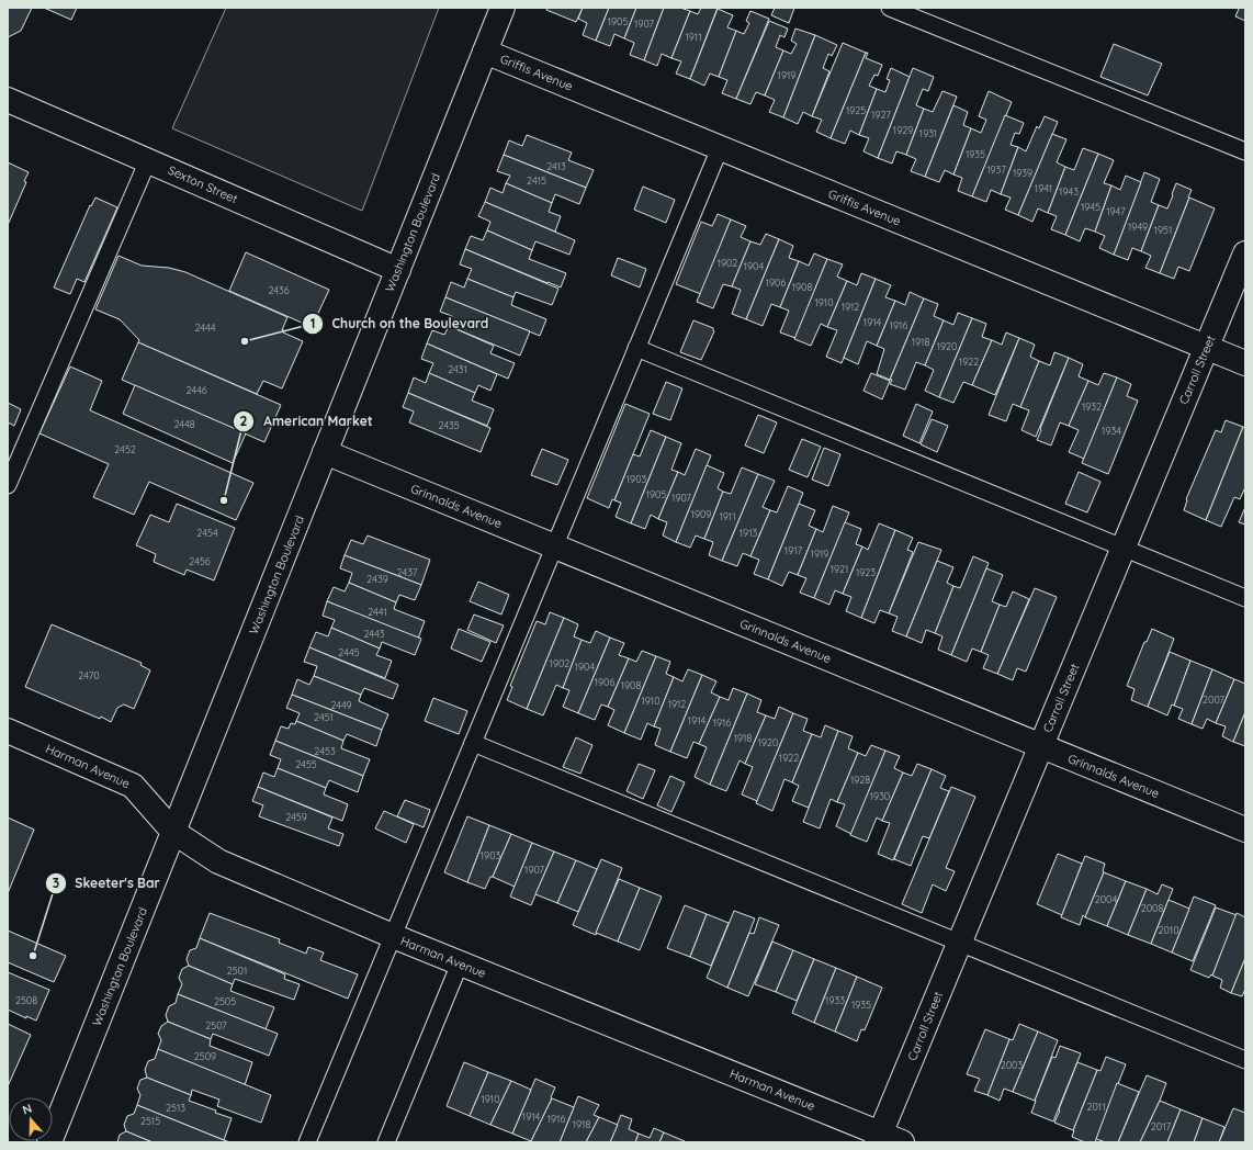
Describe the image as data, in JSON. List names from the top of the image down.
{
  "streets": {
    "street": [
      "Griffis Avenue",
      "Sexton Street",
      "Washington Boulevard",
      "Carroll Street",
      "Grinnalds Avenue",
      "Harman Avenue"
    ]
  },
  "crossings": [
    ["Griffis Avenue", "Washington Boulevard"],
    ["Griffis Avenue", "Carroll Street"],
    ["Sexton Street", "Washington Boulevard"],
    ["Washington Boulevard", "Grinnalds Avenue"],
    ["Washington Boulevard", "Harman Avenue"],
    ["Carroll Street", "Grinnalds Avenue"],
    ["Carroll Street", "Harman Avenue"]
  ],
  "places": ["Church on the Boulevard", "American Market", "Skeeter's Bar"],
  "house_numbers": [
    "1905",
    "1907",
    "1911",
    "1919",
    "1925",
    "1927",
    "1929",
    "1931",
    "1935",
    "2413",
    "1937",
    "1939",
    "2415",
    "1941",
    "1943",
    "1945",
    "1947",
    "1949",
    "1951",
    "1902",
    "1904",
    "1906",
    "1908",
    "2436",
    "1910",
    "1912",
    "1914",
    "1916",
    "2444",
    "1918",
    "1920",
    "1922",
    "2431",
    "2446",
    "1932",
    "2448",
    "2435",
    "1934",
    "2452",
    "1903",
    "1905",
    "1907",
    "1909",
    "1911",
    "2454",
    "1913",
    "1917",
    "1919",
    "2456",
    "1921",
    "2437",
    "1923",
    "2439",
    "2441",
    "2443",
    "2445",
    "1902",
    "1904",
    "2470",
    "1906",
    "1908",
    "2007",
    "1910",
    "1912",
    "2449",
    "2451",
    "1914",
    "1916",
    "1918",
    "1920",
    "2453",
    "1922",
    "2455",
    "1928",
    "1930",
    "2459",
    "1903",
    "1907",
    "2004",
    "2008",
    "2010",
    "2501",
    "2508",
    "1933",
    "2505",
    "1935",
    "2507",
    "2509",
    "2003",
    "1910",
    "2011",
    "2513",
    "1914",
    "1916",
    "2515",
    "1918",
    "2017"
  ],
  "north": "top"
}
